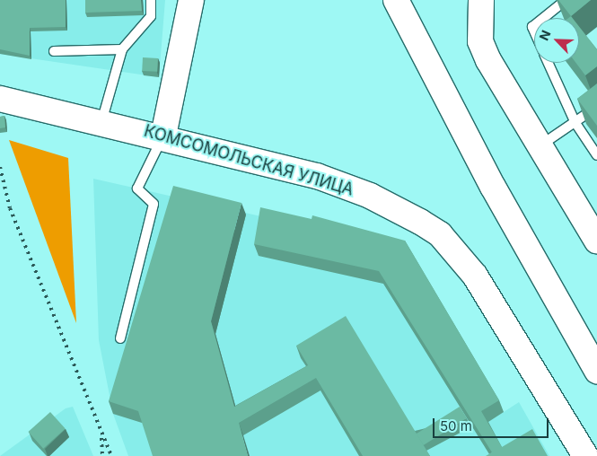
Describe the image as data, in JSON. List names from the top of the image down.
{
  "streets": {
    "main road": ["КОМСОМОЛЬСКАЯ УЛИЦА"]
  },
  "scale_bar": "50 m",
  "north": "top left"
}
